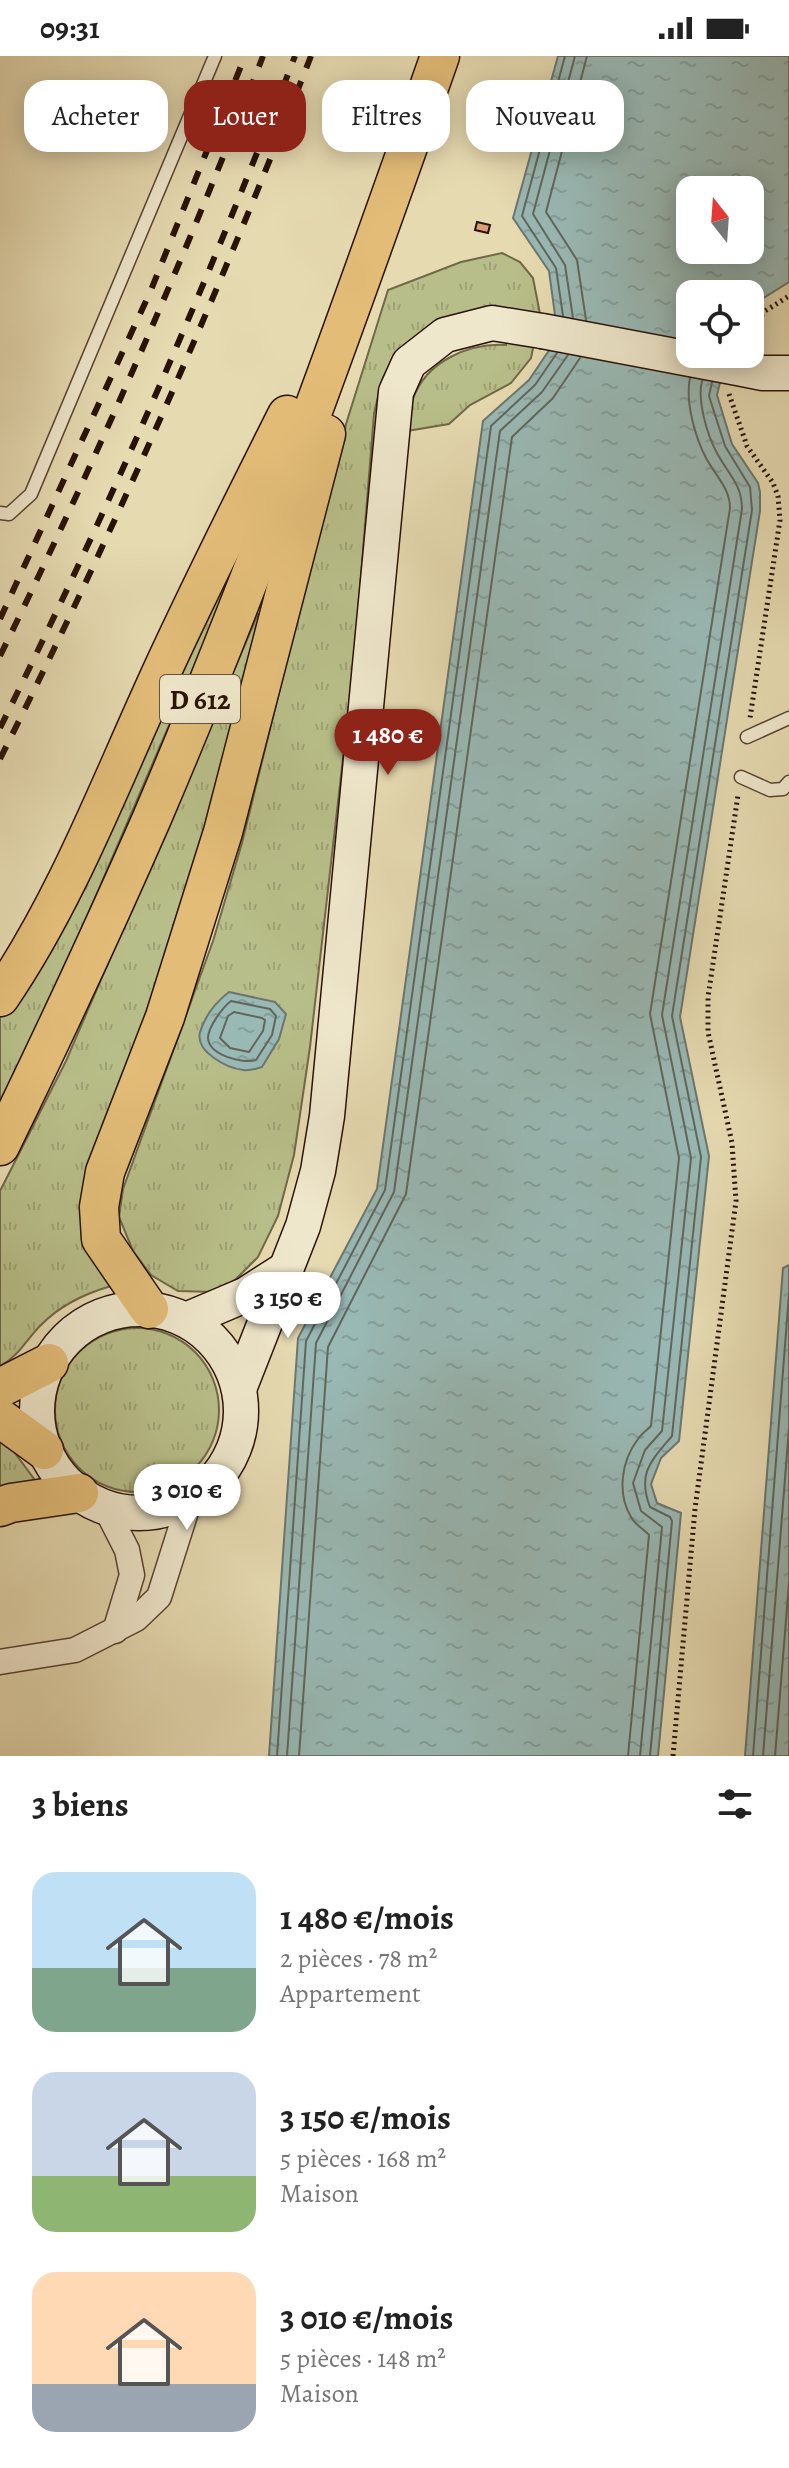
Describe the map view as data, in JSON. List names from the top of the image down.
{
  "streets": {
    "main road": ["D 612"]
  },
  "north": "top",
  "page": {
    "status": "09:31",
    "chip": [
      "Acheter",
      "Louer",
      "Filtres",
      "Nouveau"
    ],
    "price": ["1 480 €", "3 150 €", "3 010 €"],
    "heading": "3 biens",
    "list": [
      {
        "name": "1 480 €/mois",
        "note": "2 pièces · 78 m² · Appartement"
      },
      {
        "name": "3 150 €/mois",
        "note": "5 pièces · 168 m² · Maison"
      },
      {
        "name": "3 010 €/mois",
        "note": "5 pièces · 148 m² · Maison"
      }
    ]
  }
}
